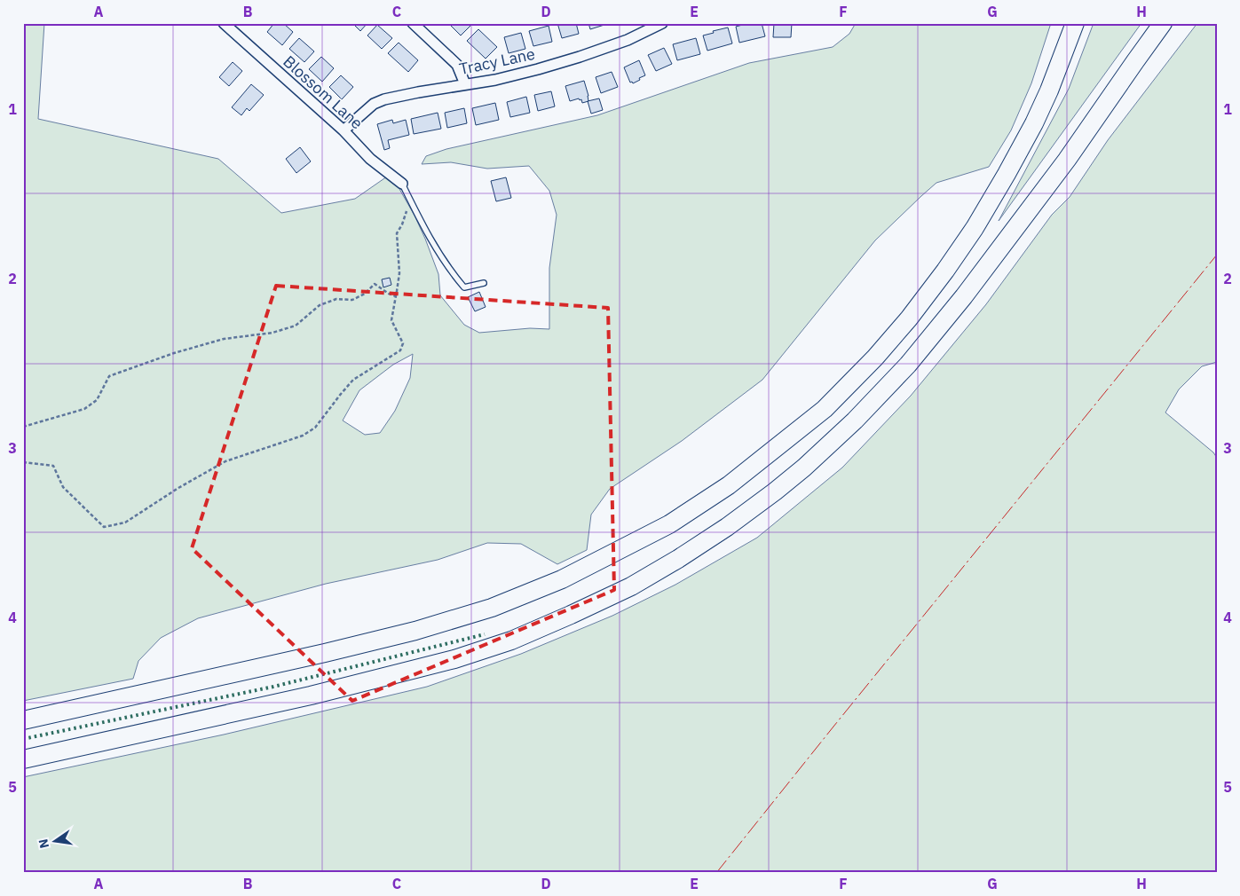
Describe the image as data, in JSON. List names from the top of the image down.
{
  "streets": {
    "street": ["Tracy Lane", "Blossom Lane"]
  },
  "crossings": [
    ["Tracy Lane", "Blossom Lane"]
  ],
  "north": "left",
  "grid": {
    "columns": [
      "A",
      "B",
      "C",
      "D",
      "E",
      "F",
      "G",
      "H"
    ],
    "rows": [
      "1",
      "2",
      "3",
      "4",
      "5"
    ]
  }
}
